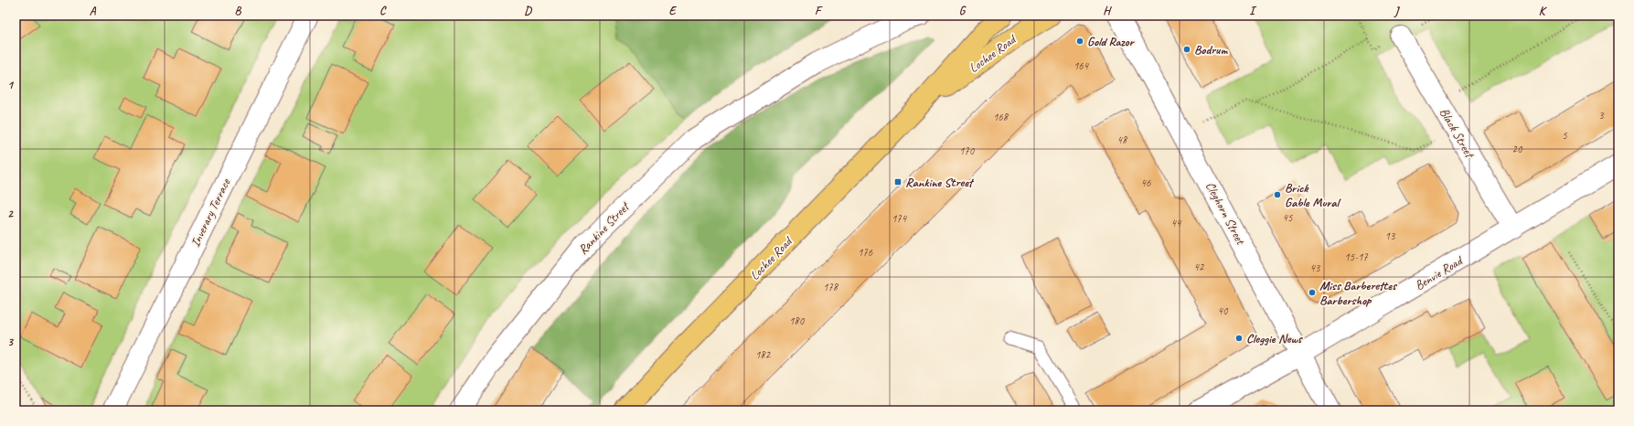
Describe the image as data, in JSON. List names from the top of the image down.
{
  "streets": {
    "main road": ["Lochee Road"],
    "street": [
      "Black Street",
      "Inverary Terrace",
      "Cleghorn Street",
      "Rankine Street",
      "Benvie Road"
    ]
  },
  "crossings": [
    ["Black Street", "Benvie Road"],
    ["Cleghorn Street", "Benvie Road"]
  ],
  "places": {
    "other": [
      "Gold Razor",
      "Bodrum",
      "Brick Gable Mural",
      "Miss Barberettes Barbershop",
      "Cleggie News"
    ],
    "transit": ["Rankine Street"]
  },
  "house_numbers": [
    "164",
    "3",
    "168",
    "5",
    "48",
    "20",
    "170",
    "46",
    "45",
    "174",
    "44",
    "13",
    "176",
    "15-17",
    "42",
    "43",
    "178",
    "40",
    "180",
    "182"
  ],
  "grid": {
    "columns": [
      "A",
      "B",
      "C",
      "D",
      "E",
      "F",
      "G",
      "H",
      "I",
      "J",
      "K"
    ],
    "rows": ["1", "2", "3"]
  }
}
